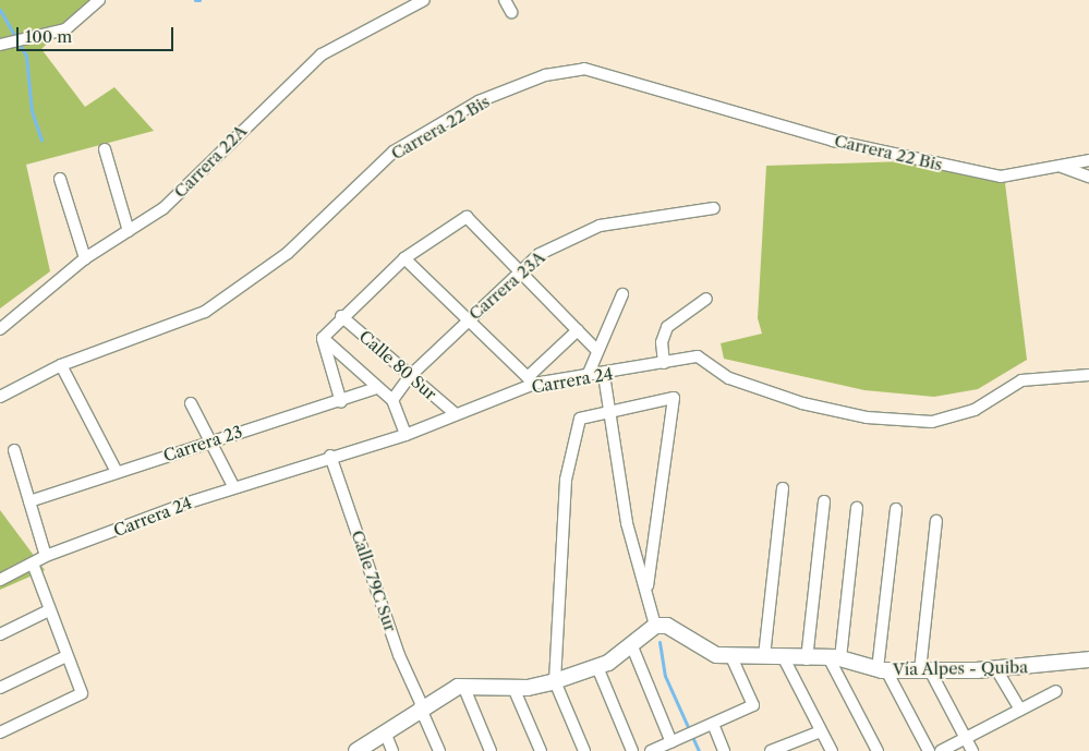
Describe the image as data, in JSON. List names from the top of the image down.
{
  "streets": {
    "street": [
      "Carrera 22 Bis",
      "Carrera 22A",
      "Carrera 23A",
      "Calle 80 Sur",
      "Carrera 24",
      "Carrera 23",
      "Calle 79C Sur",
      "Vía Alpes - Quiba"
    ]
  },
  "crossings": [
    ["Carrera 23A", "Calle 80 Sur"],
    ["Calle 80 Sur", "Carrera 24"],
    ["Carrera 24", "Calle 79C Sur"]
  ],
  "scale_bar": "100 m"
}
